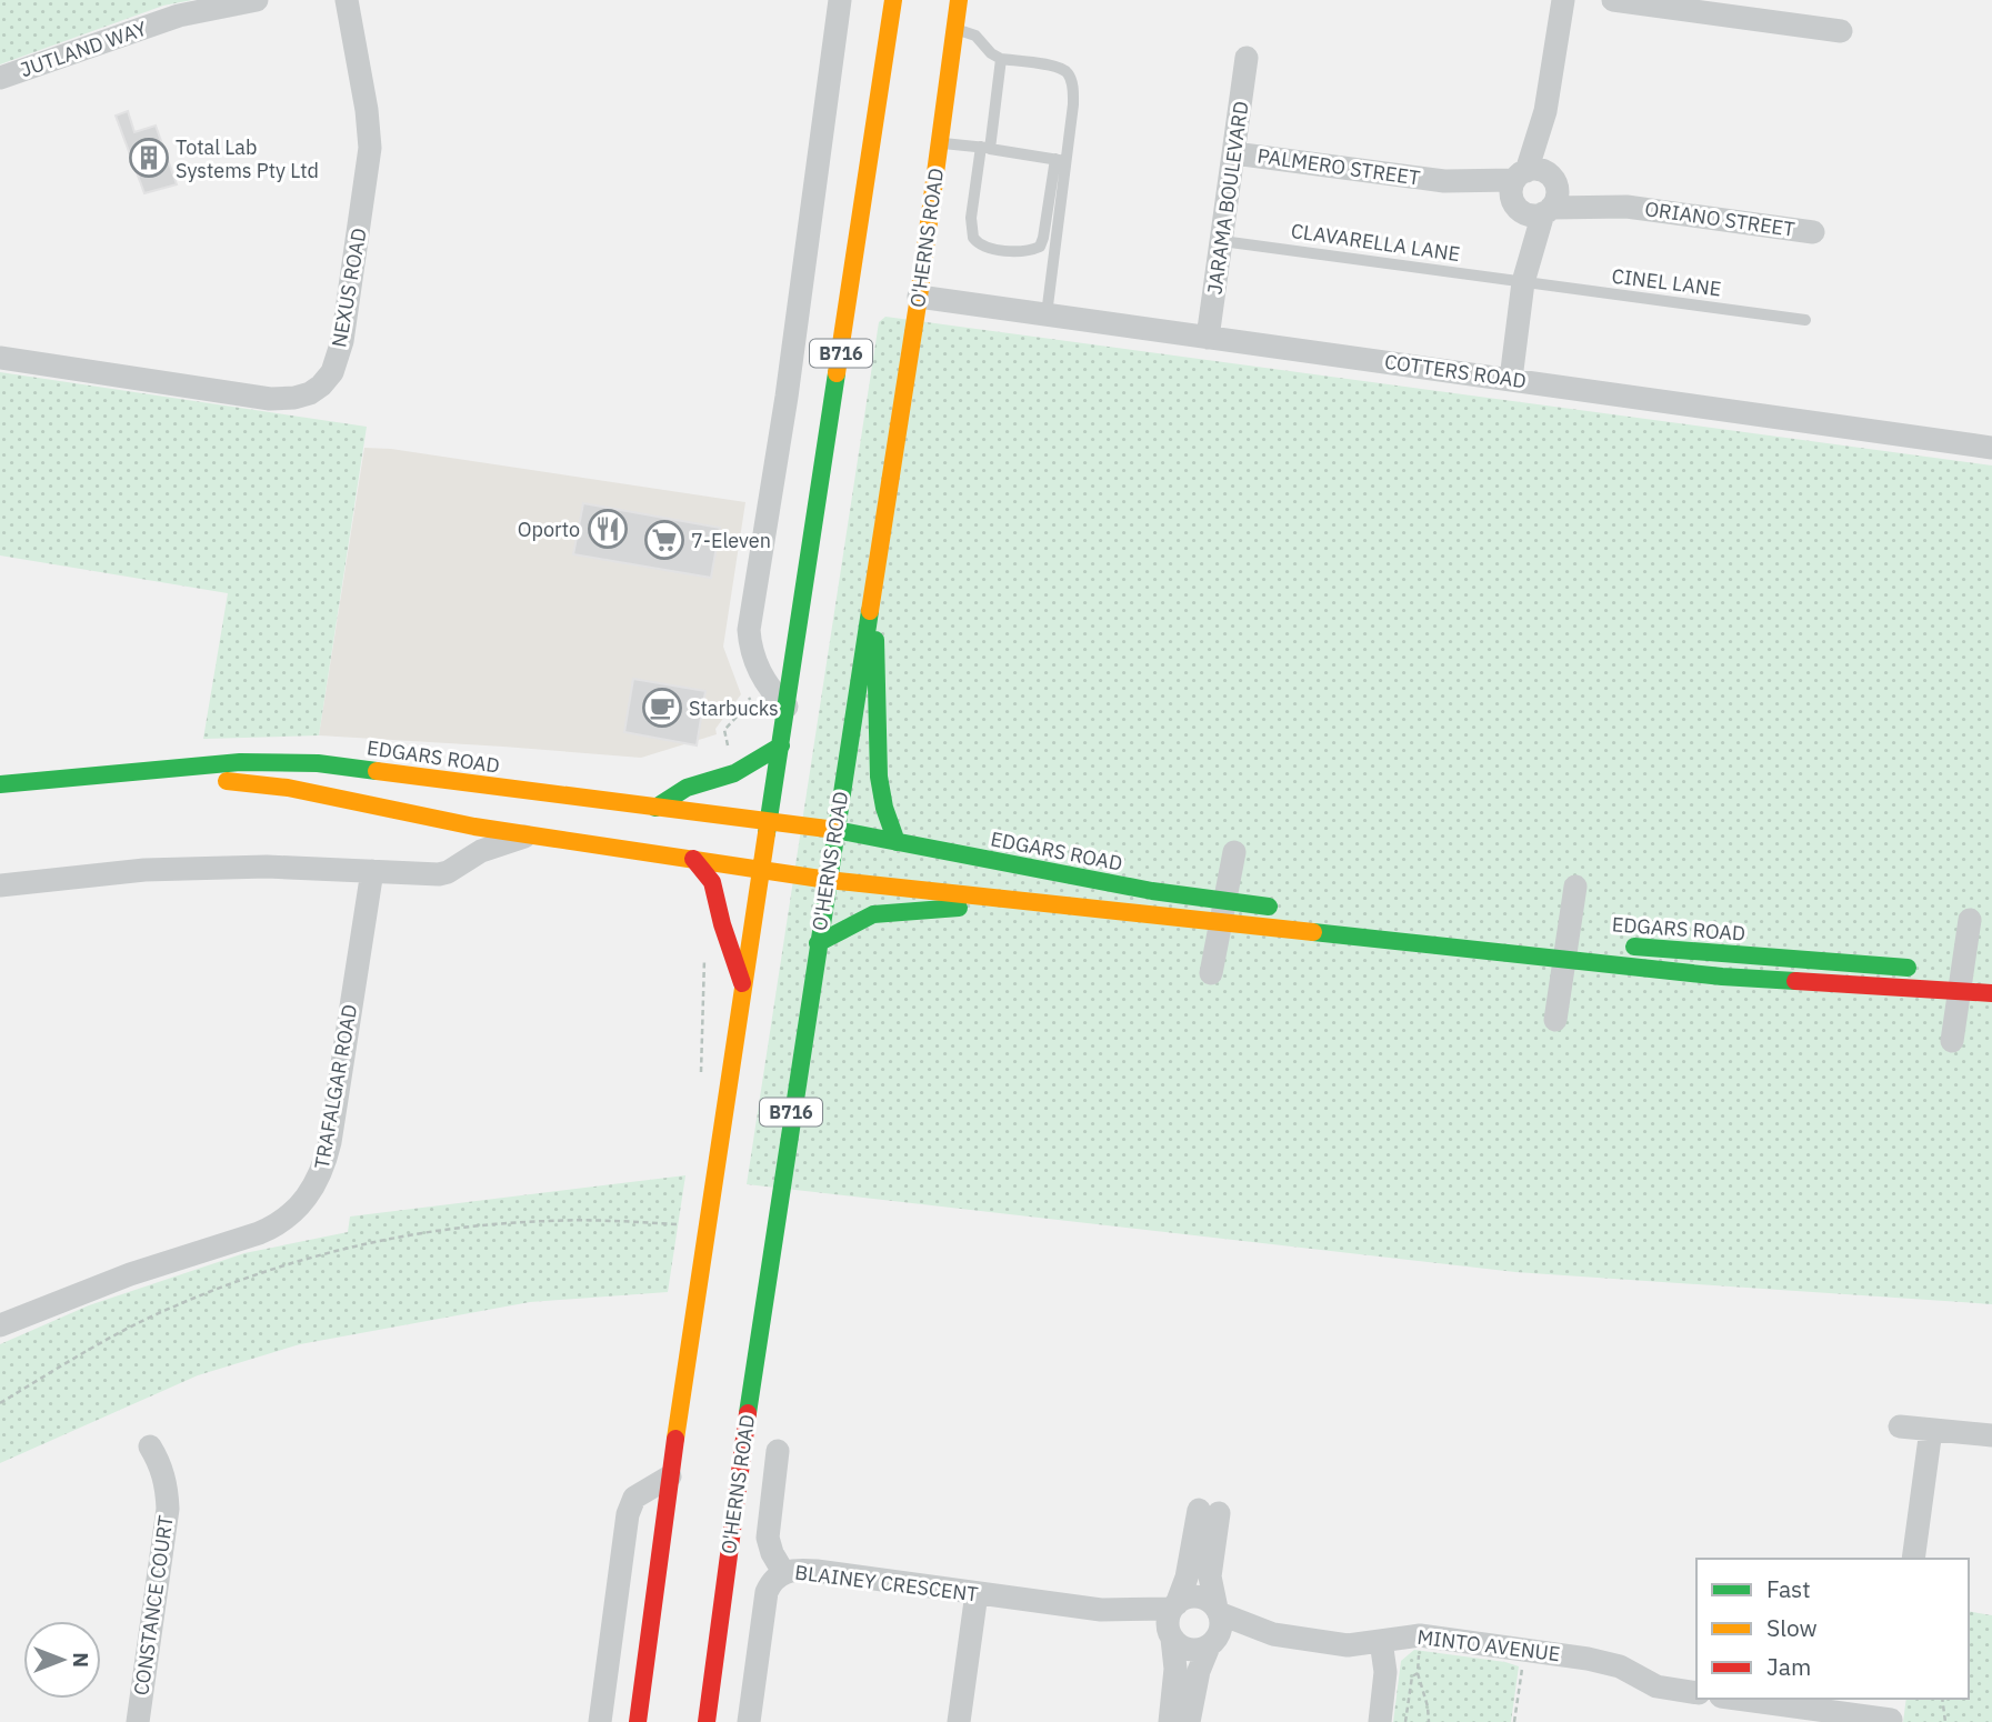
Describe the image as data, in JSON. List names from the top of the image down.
{
  "streets": {
    "main road": ["O'HERNS ROAD", "B716", "EDGARS ROAD"],
    "street": [
      "JUTLAND WAY",
      "PALMERO STREET",
      "JARAMA BOULEVARD",
      "ORIANO STREET",
      "NEXUS ROAD",
      "COTTERS ROAD",
      "TRAFALGAR ROAD",
      "BLAINEY CRESCENT",
      "CONSTANCE COURT",
      "MINTO AVENUE"
    ],
    "lane": ["CLAVARELLA LANE", "CINEL LANE"]
  },
  "crossings": [
    ["PALMERO STREET", "JARAMA BOULEVARD"],
    ["PALMERO STREET", "ORIANO STREET"],
    ["JARAMA BOULEVARD", "CLAVARELLA LANE"],
    ["JARAMA BOULEVARD", "COTTERS ROAD"],
    ["O'HERNS ROAD", "COTTERS ROAD"],
    ["O'HERNS ROAD", "EDGARS ROAD"],
    ["CLAVARELLA LANE", "CINEL LANE"],
    ["B716", "EDGARS ROAD"],
    ["BLAINEY CRESCENT", "MINTO AVENUE"]
  ],
  "places": {
    "building": ["Total Lab Systems Pty Ltd"],
    "restaurant": ["Oporto"],
    "supermarket": ["7-Eleven"],
    "cafe": ["Starbucks"]
  },
  "legend": ["Fast", "Slow", "Jam"],
  "north": "right"
}
